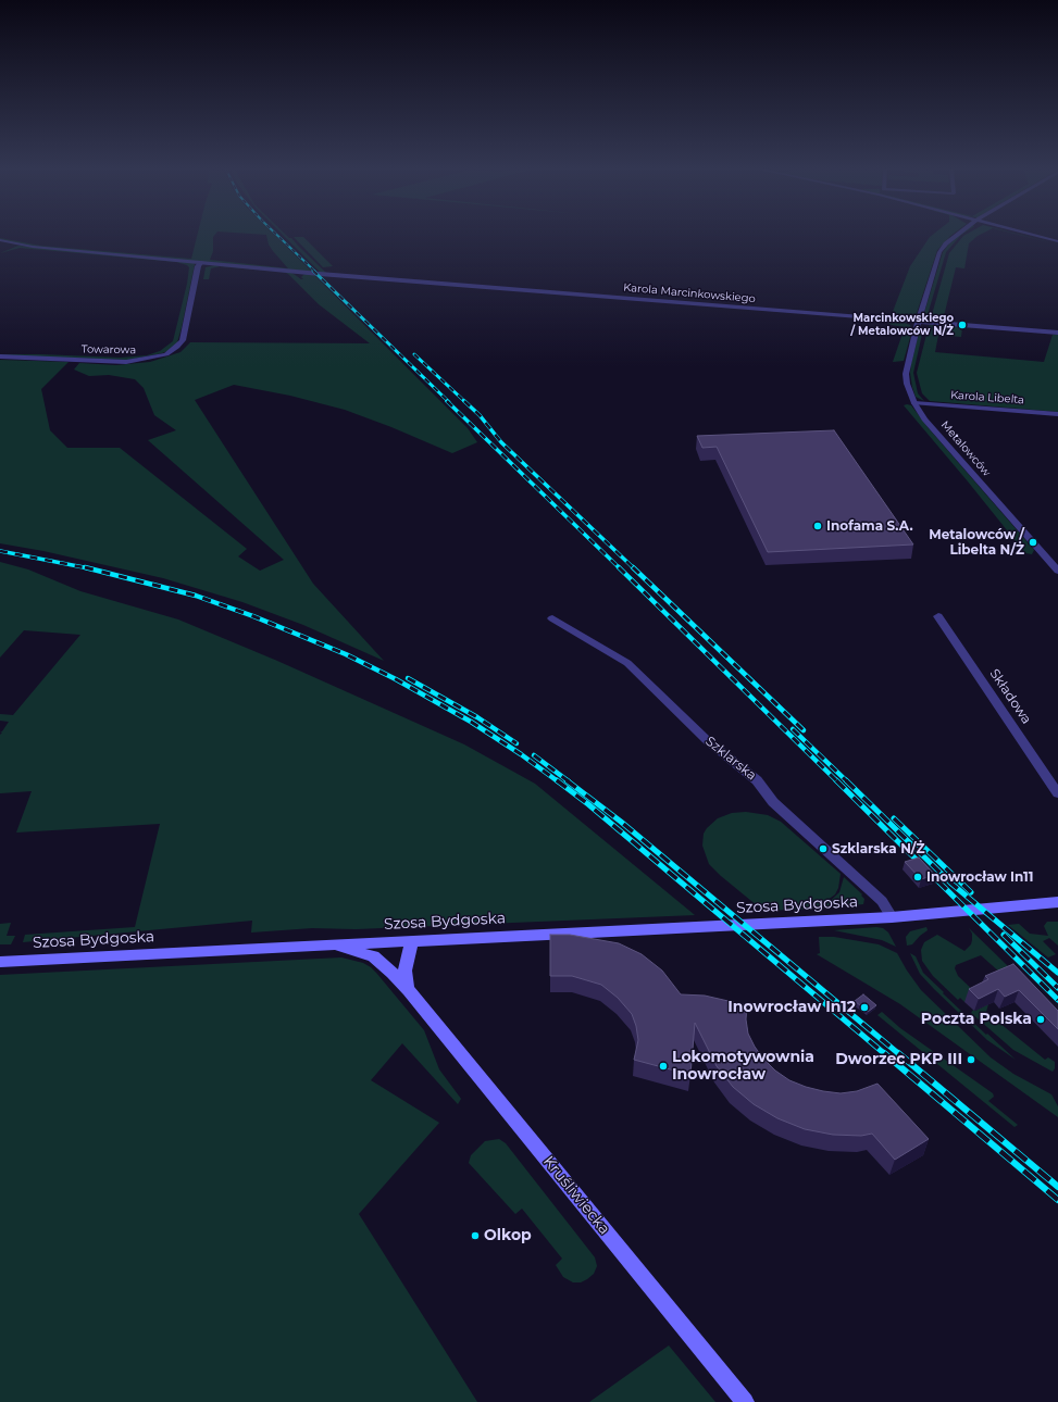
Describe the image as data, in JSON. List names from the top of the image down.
{
  "streets": {
    "main road": ["Szosa Bydgoska", "Kruśliwiecka"],
    "street": [
      "Karola Marcinkowskiego",
      "Towarowa",
      "Karola Libelta",
      "Metalowców",
      "Składowa",
      "Szklarska"
    ]
  },
  "crossings": [
    ["Karola Marcinkowskiego", "Towarowa"],
    ["Karola Marcinkowskiego", "Metalowców"],
    ["Karola Libelta", "Metalowców"],
    ["Szklarska", "Szosa Bydgoska"],
    ["Szosa Bydgoska", "Kruśliwiecka"]
  ],
  "places": [
    "Marcinkowskiego / Metalowców N/Ż",
    "Inofama S.A.",
    "Metalowców / Libelta N/Ż",
    "Szklarska N/Ż",
    "Inowrocław In11",
    "Inowrocław In12",
    "Poczta Polska",
    "Dworzec PKP III",
    "Lokomotywownia Inowrocław",
    "Olkop"
  ]
}
